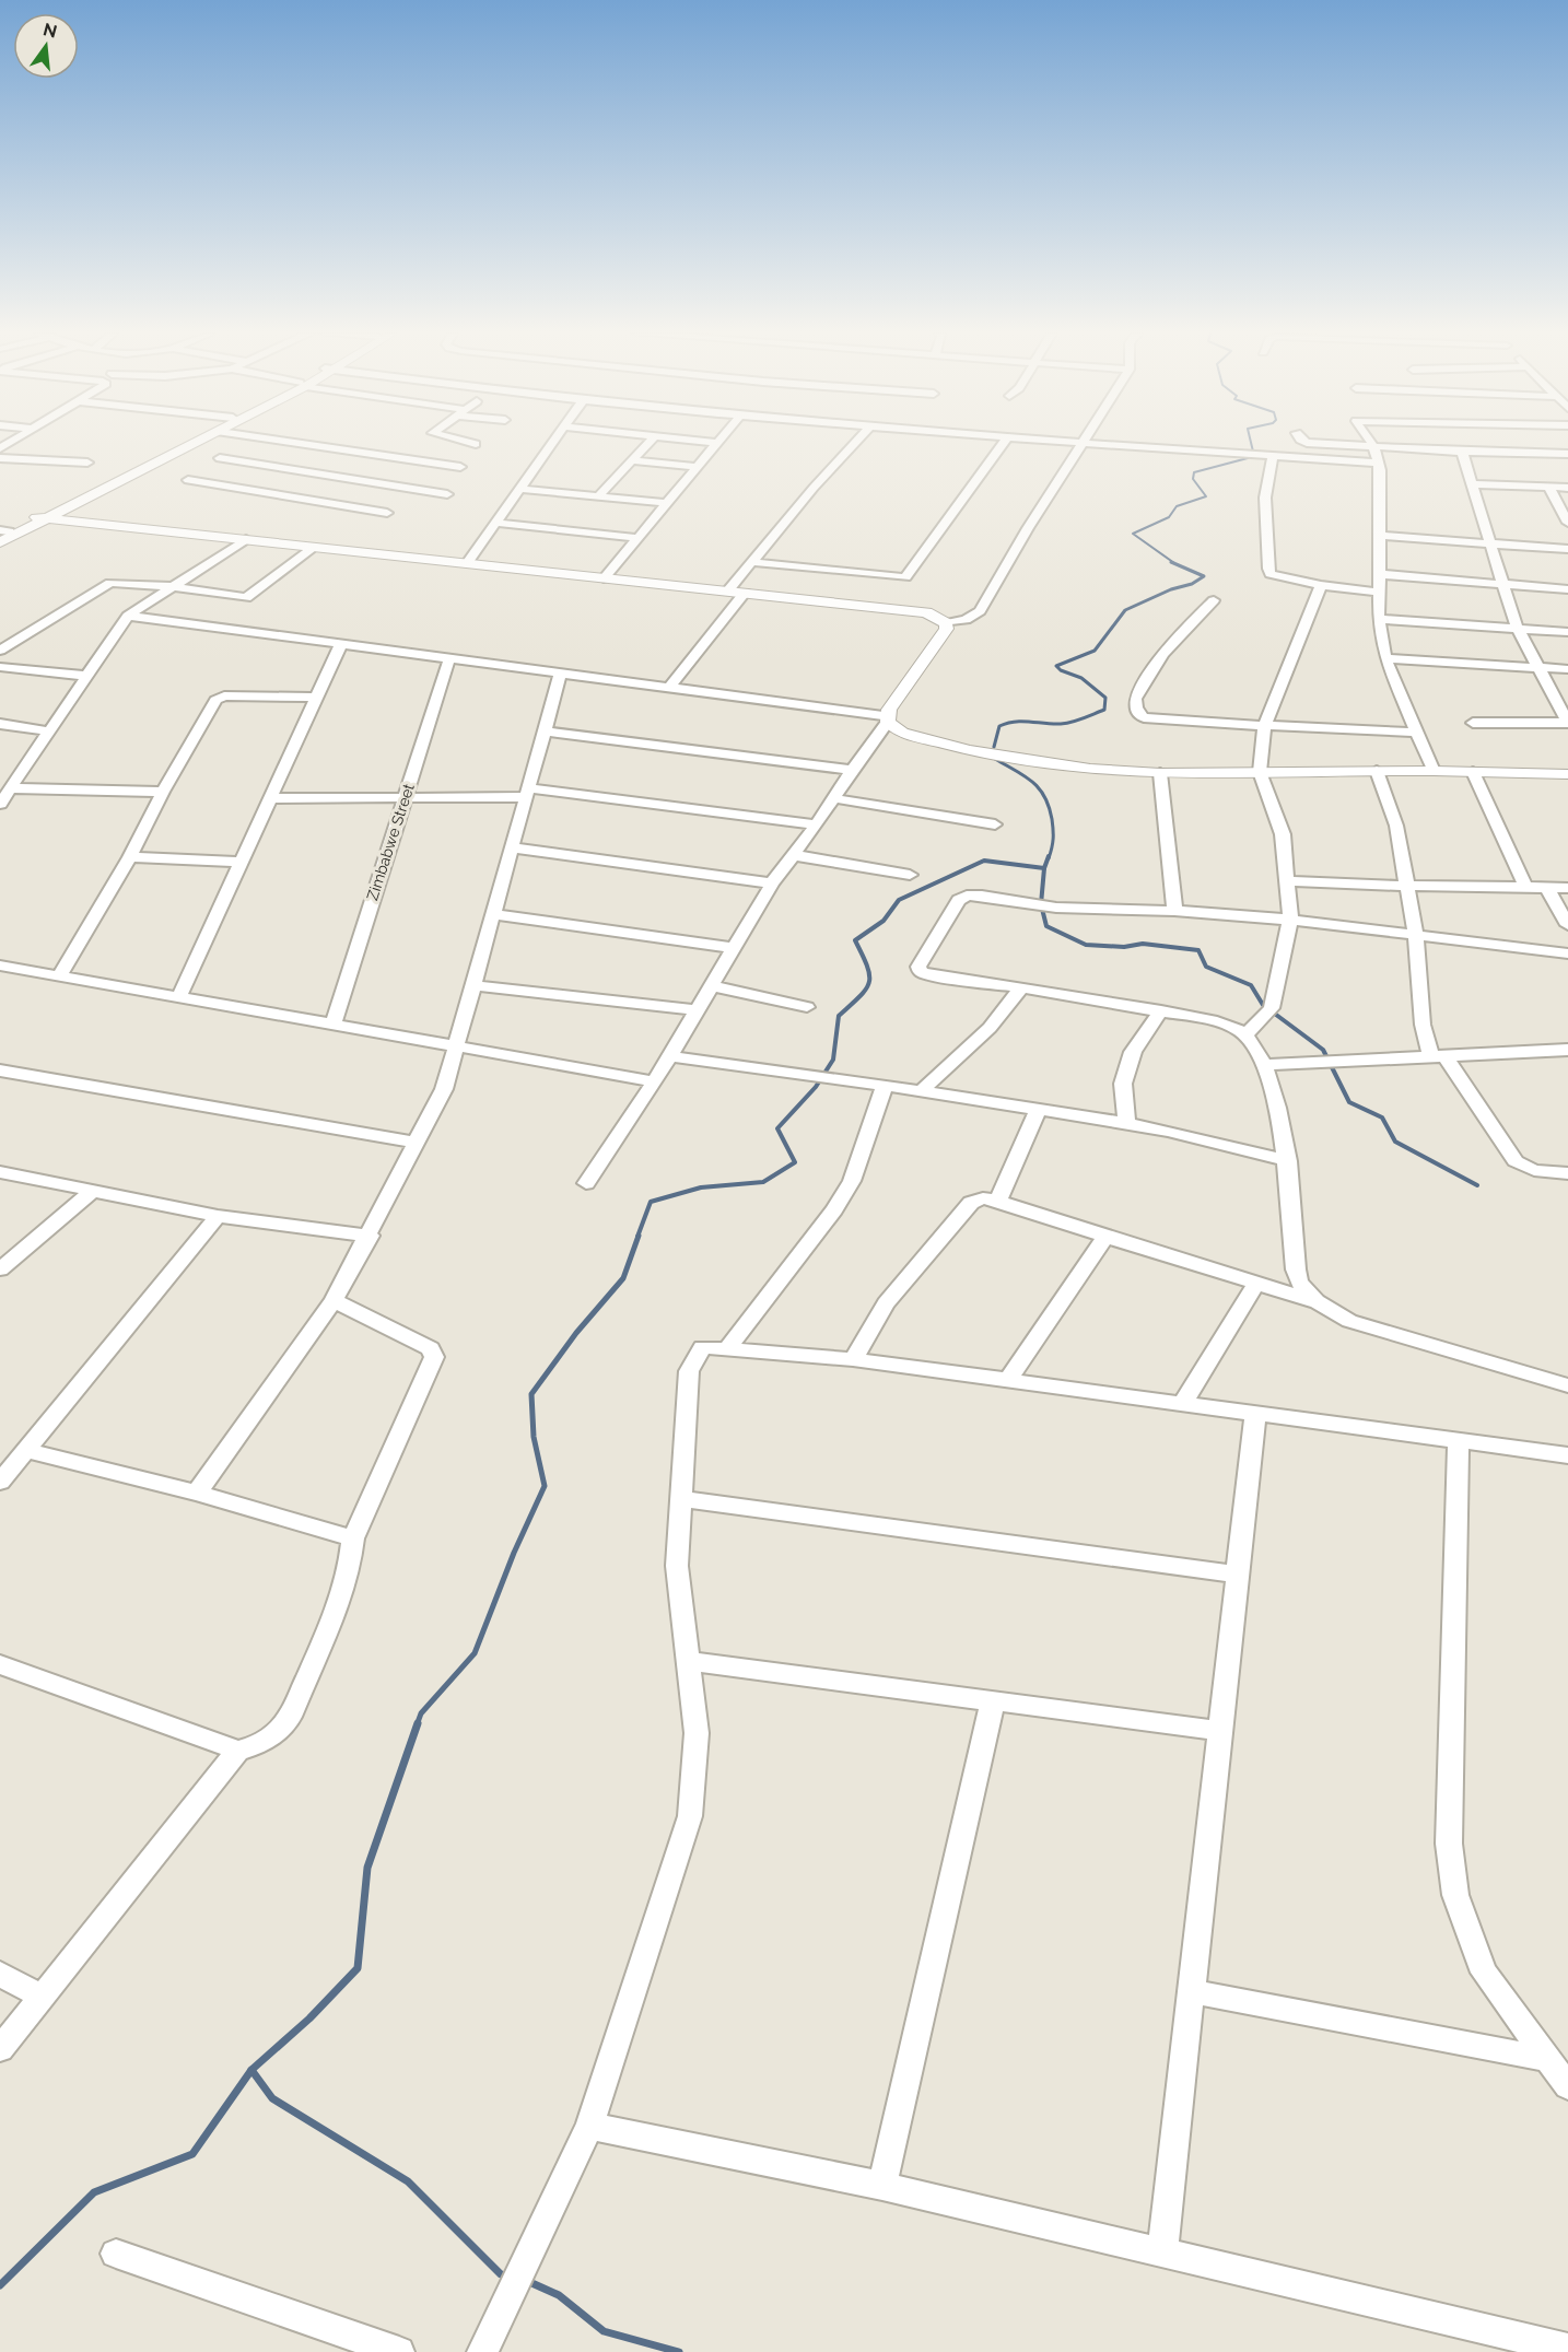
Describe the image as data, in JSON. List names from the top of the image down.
{
  "streets": {
    "street": ["Zimbabwe Street"]
  },
  "north": "top"
}
